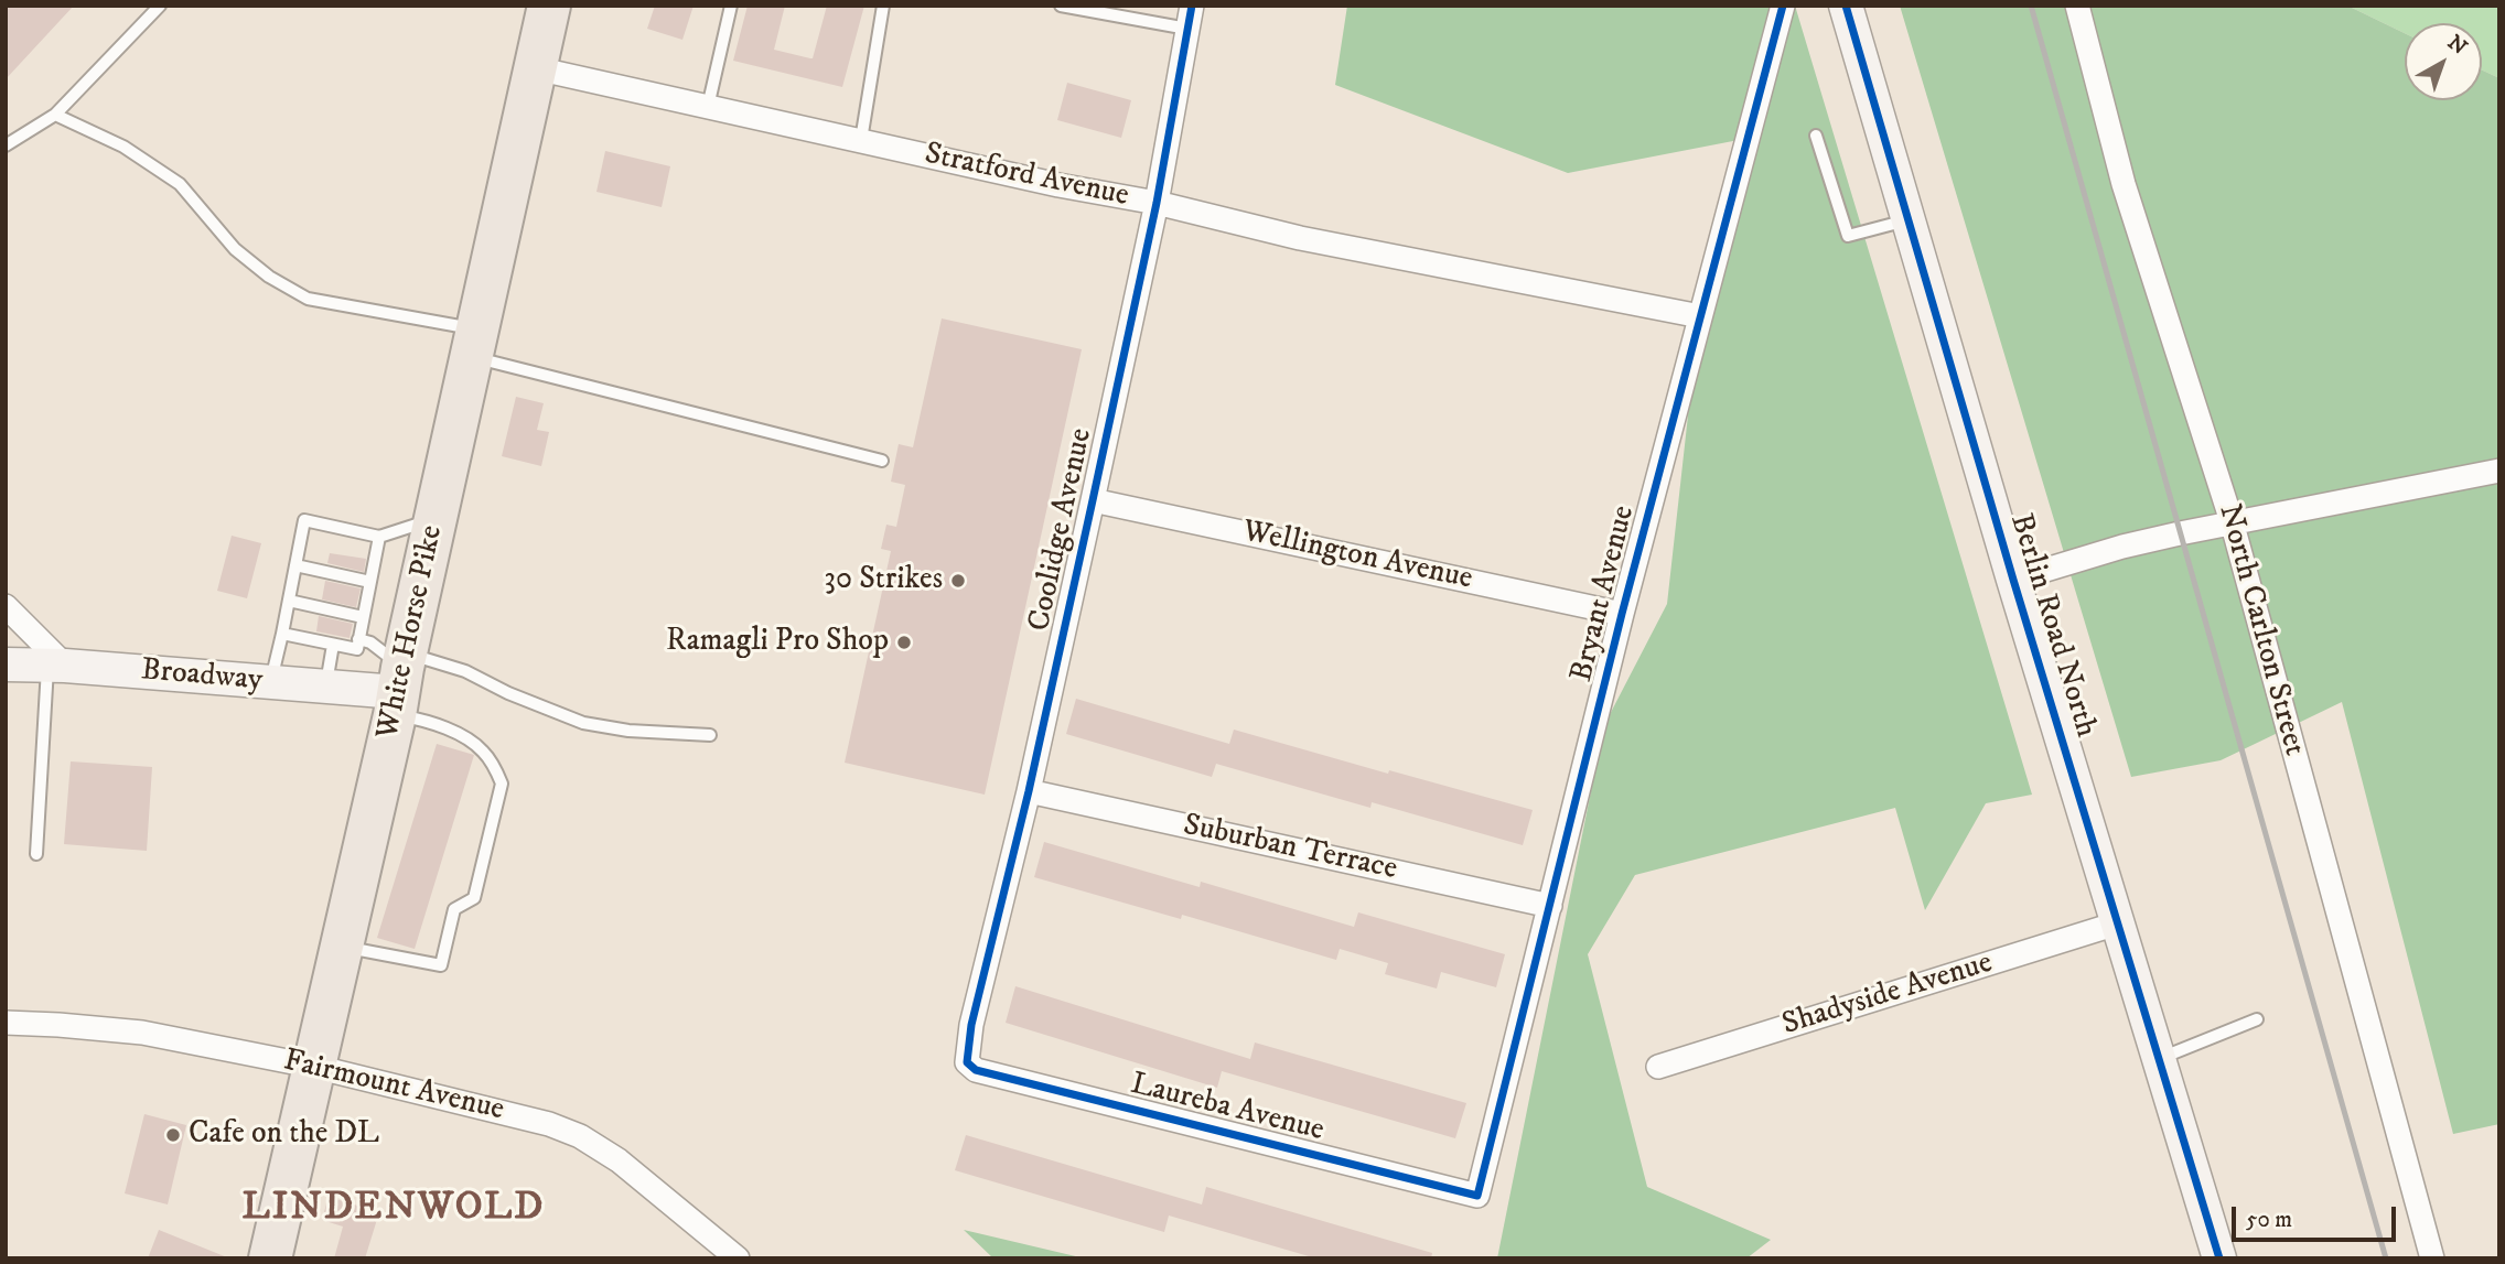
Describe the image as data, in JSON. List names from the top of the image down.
{
  "streets": {
    "highway": ["White Horse Pike"],
    "street": [
      "Stratford Avenue",
      "Coolidge Avenue",
      "Wellington Avenue",
      "Bryant Avenue",
      "Berlin Road North",
      "North Carlton Street",
      "Broadway",
      "Suburban Terrace",
      "Shadyside Avenue",
      "Fairmount Avenue",
      "Laureba Avenue"
    ]
  },
  "crossings": [
    ["Stratford Avenue", "Coolidge Avenue"],
    ["Stratford Avenue", "Bryant Avenue"],
    ["Stratford Avenue", "White Horse Pike"],
    ["Coolidge Avenue", "Wellington Avenue"],
    ["Coolidge Avenue", "Suburban Terrace"],
    ["Coolidge Avenue", "Laureba Avenue"],
    ["Wellington Avenue", "Bryant Avenue"],
    ["Bryant Avenue", "Suburban Terrace"],
    ["Bryant Avenue", "Laureba Avenue"],
    ["Berlin Road North", "Shadyside Avenue"],
    ["White Horse Pike", "Broadway"],
    ["White Horse Pike", "Fairmount Avenue"]
  ],
  "districts": ["LINDENWOLD"],
  "places": ["30 Strikes", "Ramagli Pro Shop", "Cafe on the DL"],
  "scale_bar": "50 m",
  "north": "top right"
}
